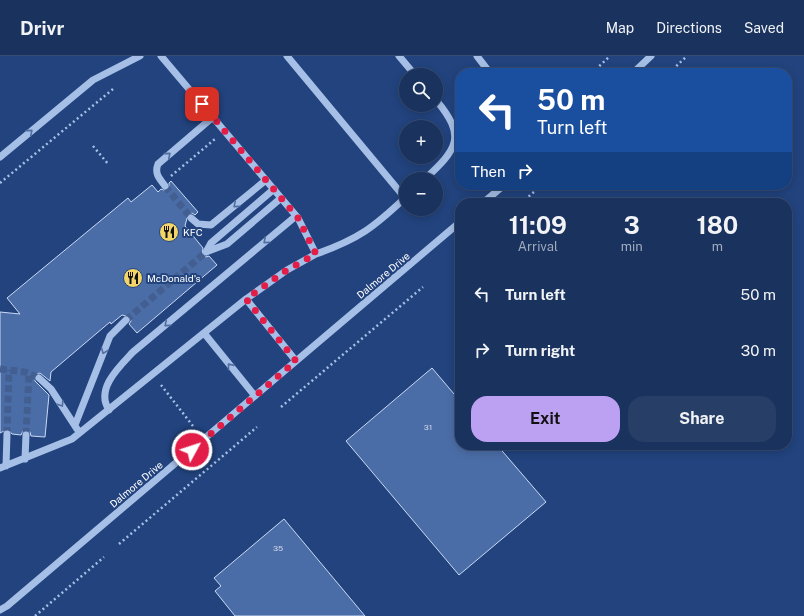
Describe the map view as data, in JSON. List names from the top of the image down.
{
  "streets": {
    "street": ["Dalmore Drive"]
  },
  "places": {
    "restaurant": ["KFC", "McDonald's"]
  },
  "house_numbers": ["31", "35"],
  "page": {
    "header": "Drivr",
    "nav": ["Map", "Directions", "Saved"],
    "map_buttons": ["+", "−"],
    "turn": ["50 m", "Turn left"],
    "then": "Then",
    "eta": [
      "11:09",
      "Arrival",
      "3",
      "min",
      "180",
      "m"
    ],
    "list": [
      {
        "name": "Turn left",
        "value": "50 m"
      },
      {
        "name": "Turn right",
        "value": "30 m"
      }
    ],
    "buttons": ["Exit", "Share"]
  }
}
